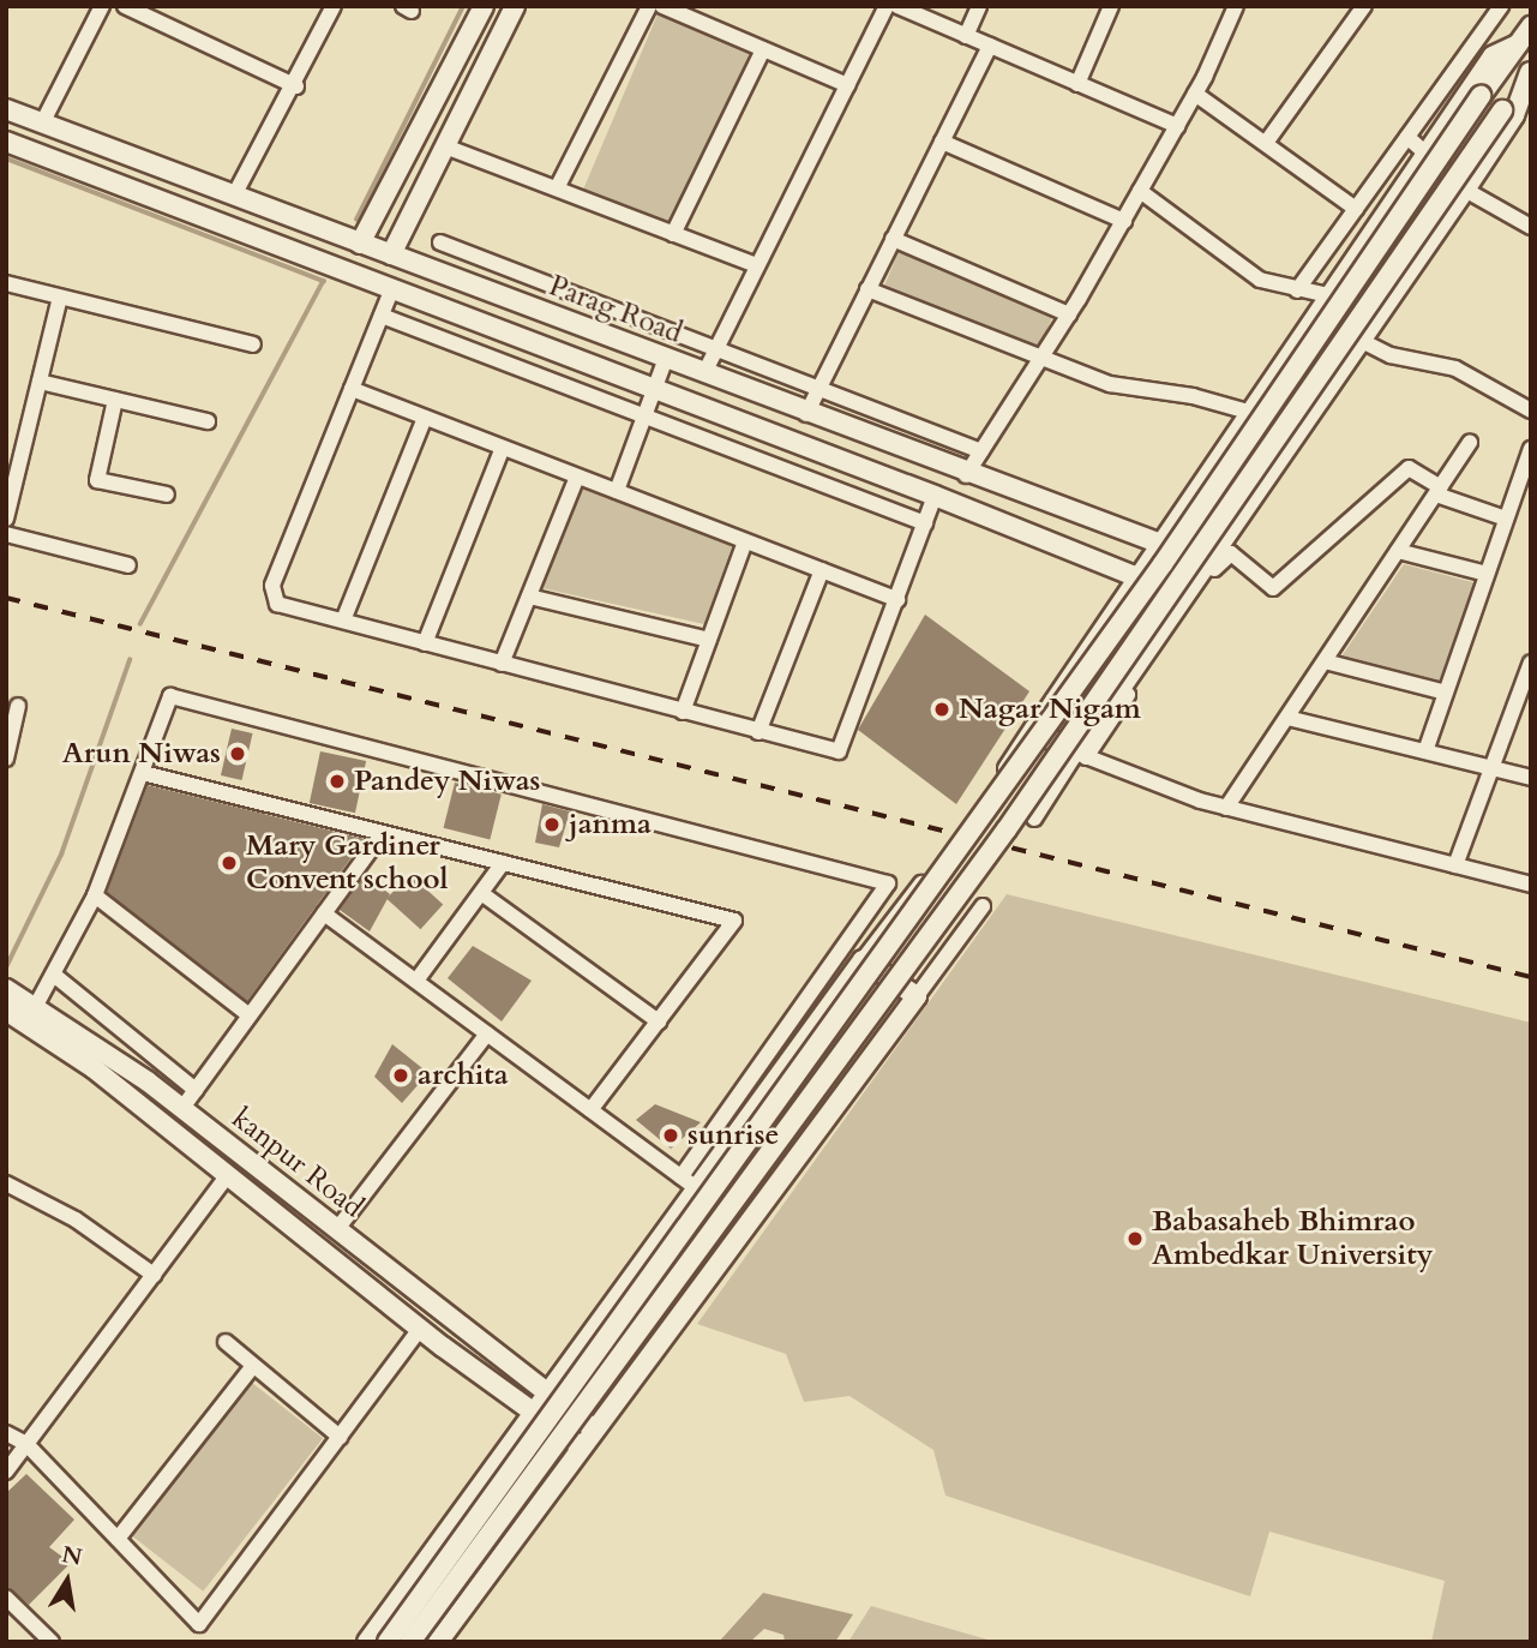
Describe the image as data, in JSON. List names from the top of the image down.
{
  "streets": {
    "street": ["Parag Road", "kanpur Road"]
  },
  "places": [
    "Nagar Nigam",
    "Arun Niwas",
    "Pandey Niwas",
    "janma",
    "Mary Gardiner Convent school",
    "archita",
    "sunrise",
    "Babasaheb Bhimrao Ambedkar University"
  ],
  "north": "top"
}
